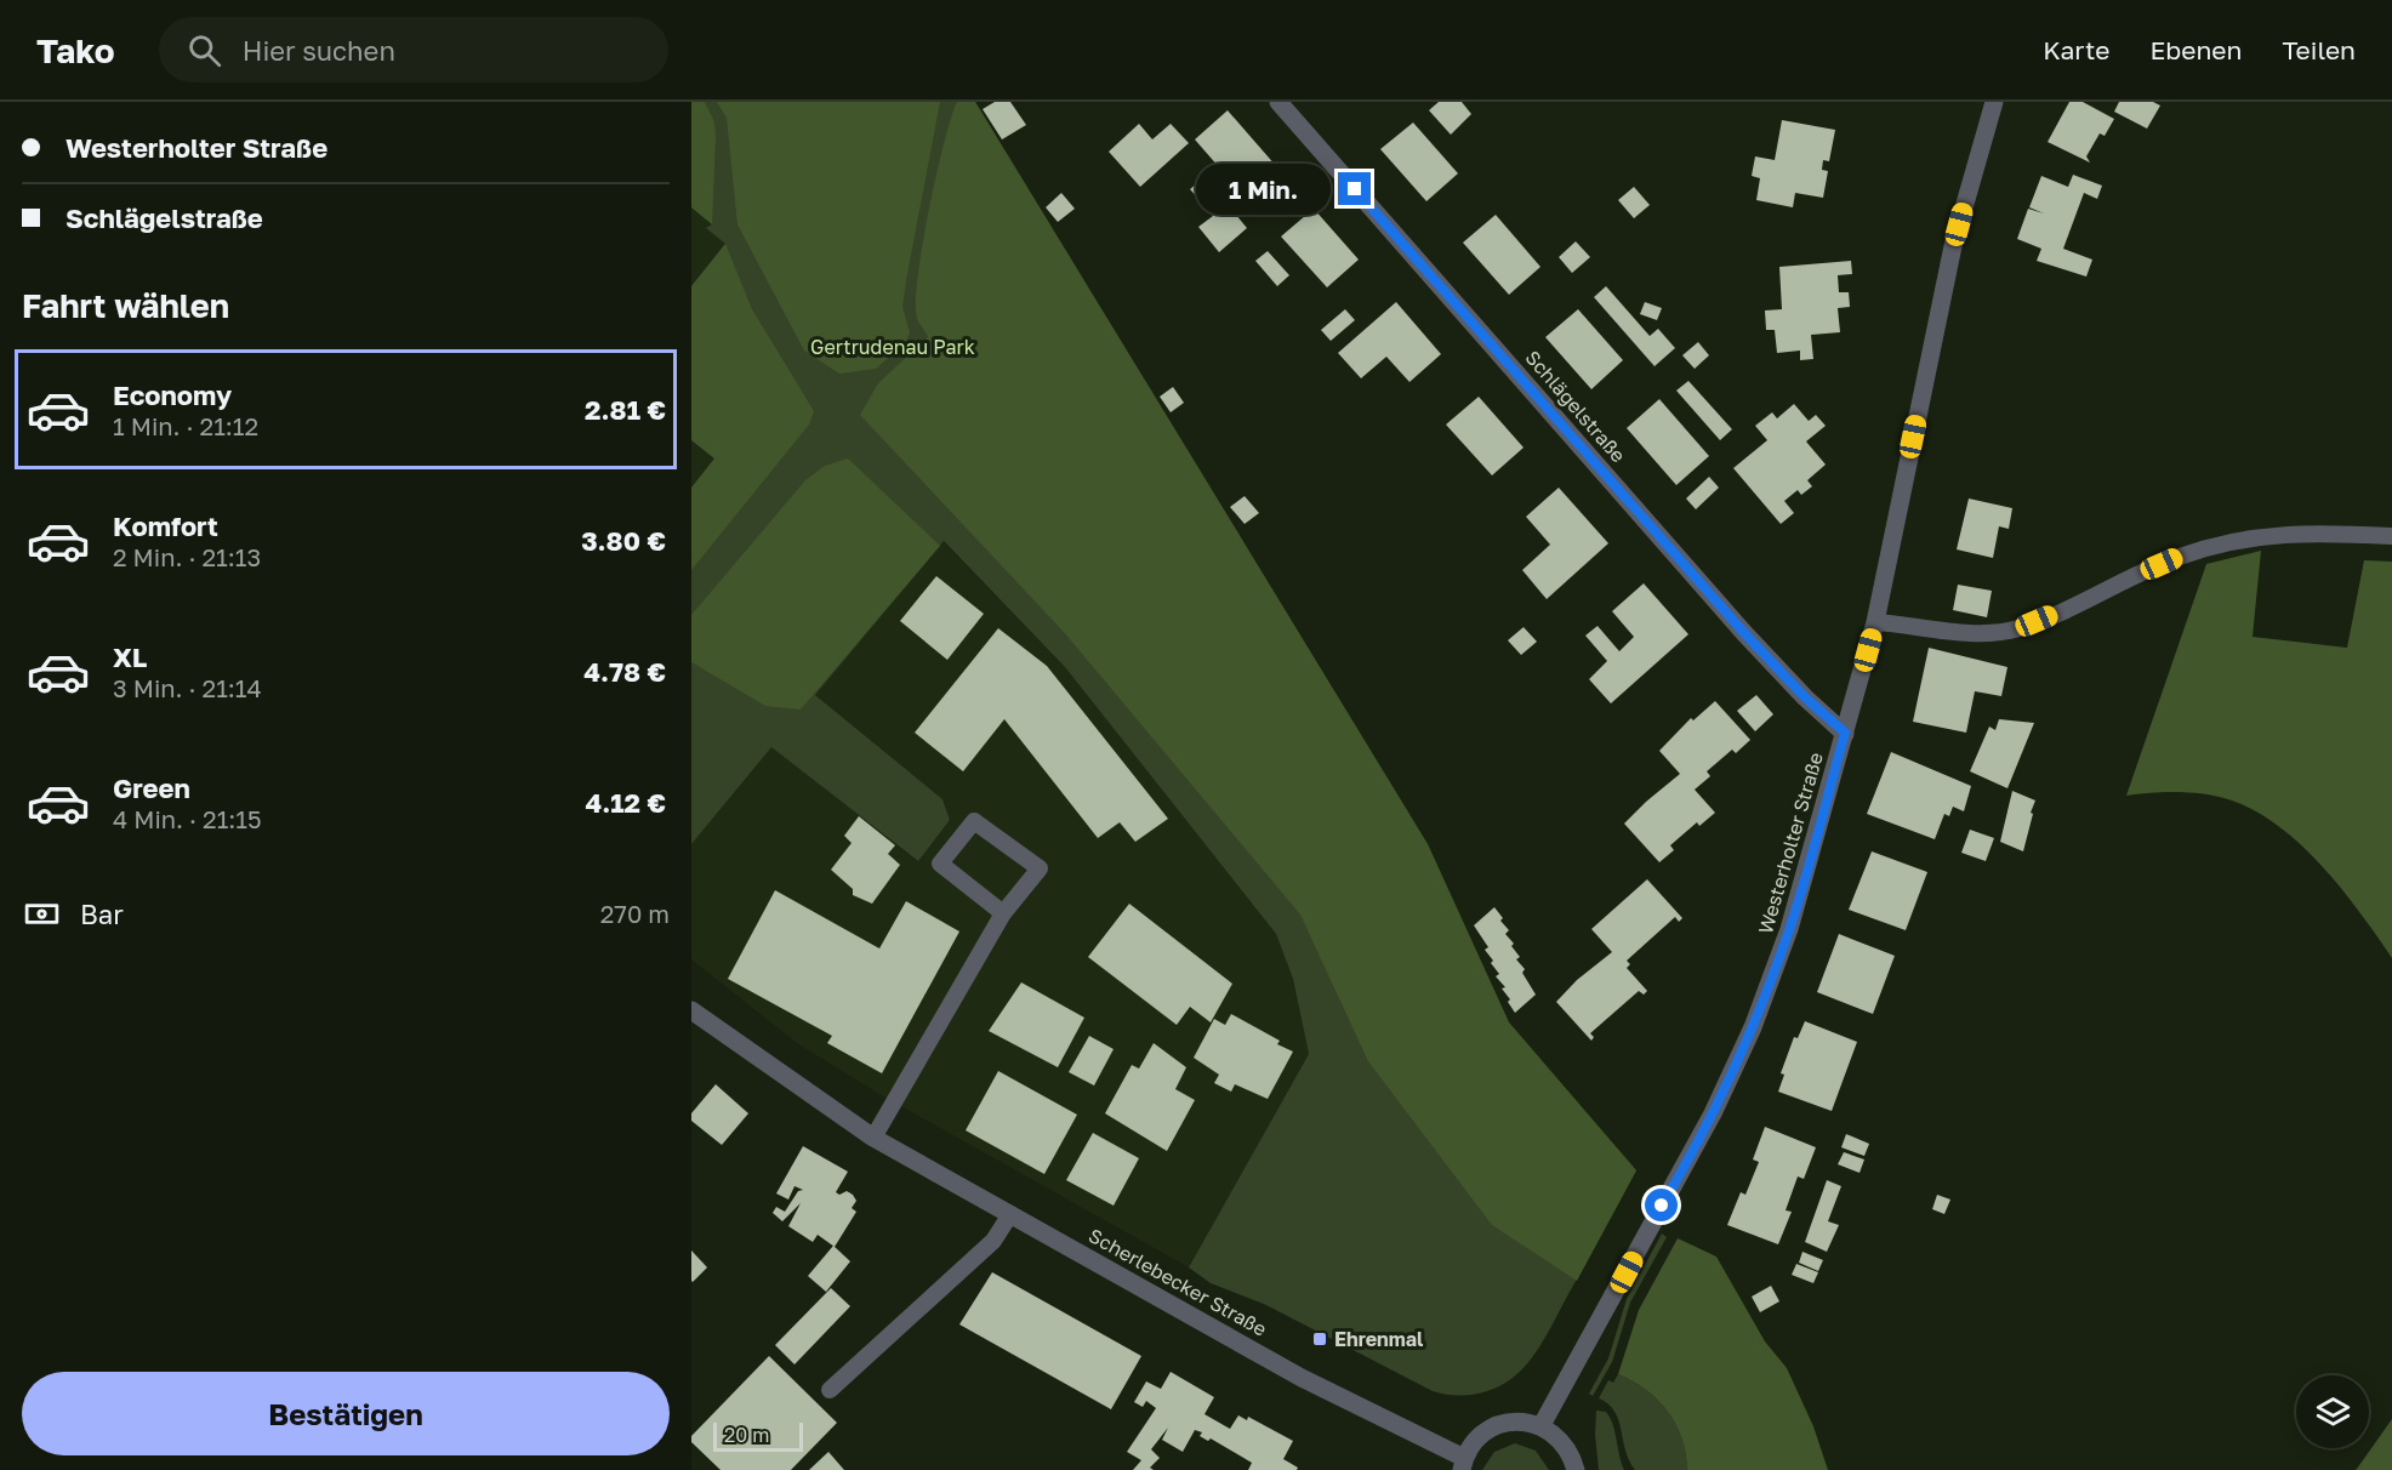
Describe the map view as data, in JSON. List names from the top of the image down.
{
  "streets": {
    "street": ["Schlägelstraße", "Westerholter Straße", "Scherlebecker Straße"]
  },
  "crossings": [
    ["Schlägelstraße", "Westerholter Straße"]
  ],
  "parks": ["Gertrudenau Park"],
  "places": {
    "transit": ["Ehrenmal"]
  },
  "scale_bar": "20 m",
  "page": {
    "header": "Tako",
    "search": "Hier suchen",
    "nav": ["Karte", "Ebenen", "Teilen"],
    "banner": ["Westerholter Straße", "Schlägelstraße"],
    "bubble": "1 Min.",
    "heading": "Fahrt wählen",
    "list": [
      {
        "name": "Economy",
        "note": "1 Min. · 21:12",
        "value": "2.81 €"
      },
      {
        "name": "Komfort",
        "note": "2 Min. · 21:13",
        "value": "3.80 €"
      },
      {
        "name": "XL",
        "note": "3 Min. · 21:14",
        "value": "4.78 €"
      },
      {
        "name": "Green",
        "note": "4 Min. · 21:15",
        "value": "4.12 €"
      }
    ],
    "pay": ["Bar", "270 m"],
    "buttons": "Bestätigen",
    "scale": "20 m"
  }
}
